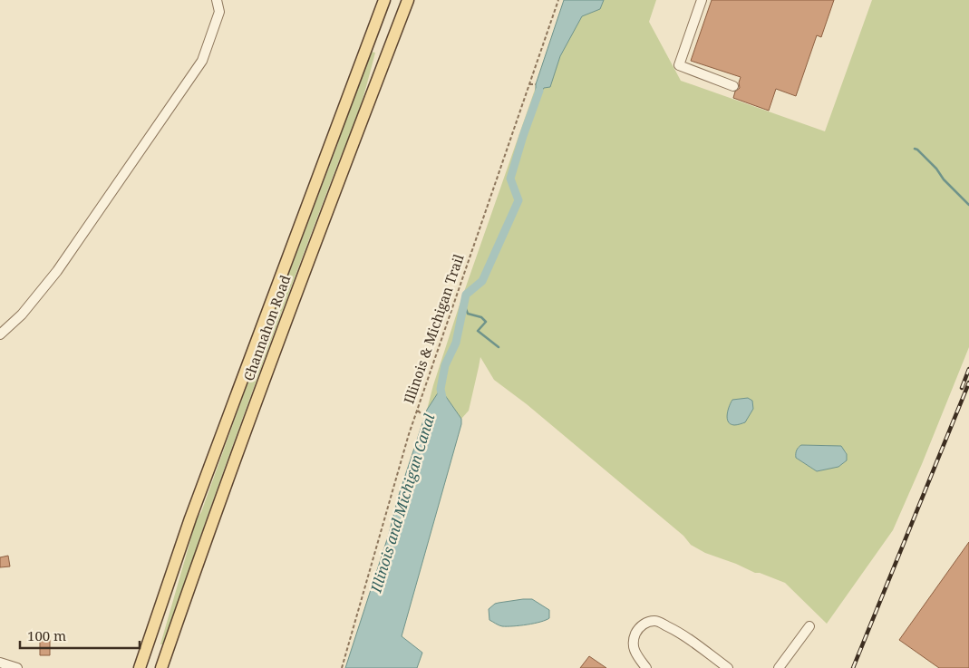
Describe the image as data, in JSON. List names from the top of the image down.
{
  "streets": {
    "main road": ["Channahon Road"],
    "path": ["Illinois & Michigan Trail"]
  },
  "water": ["Illinois and Michigan Canal"],
  "scale_bar": "100 m"
}
